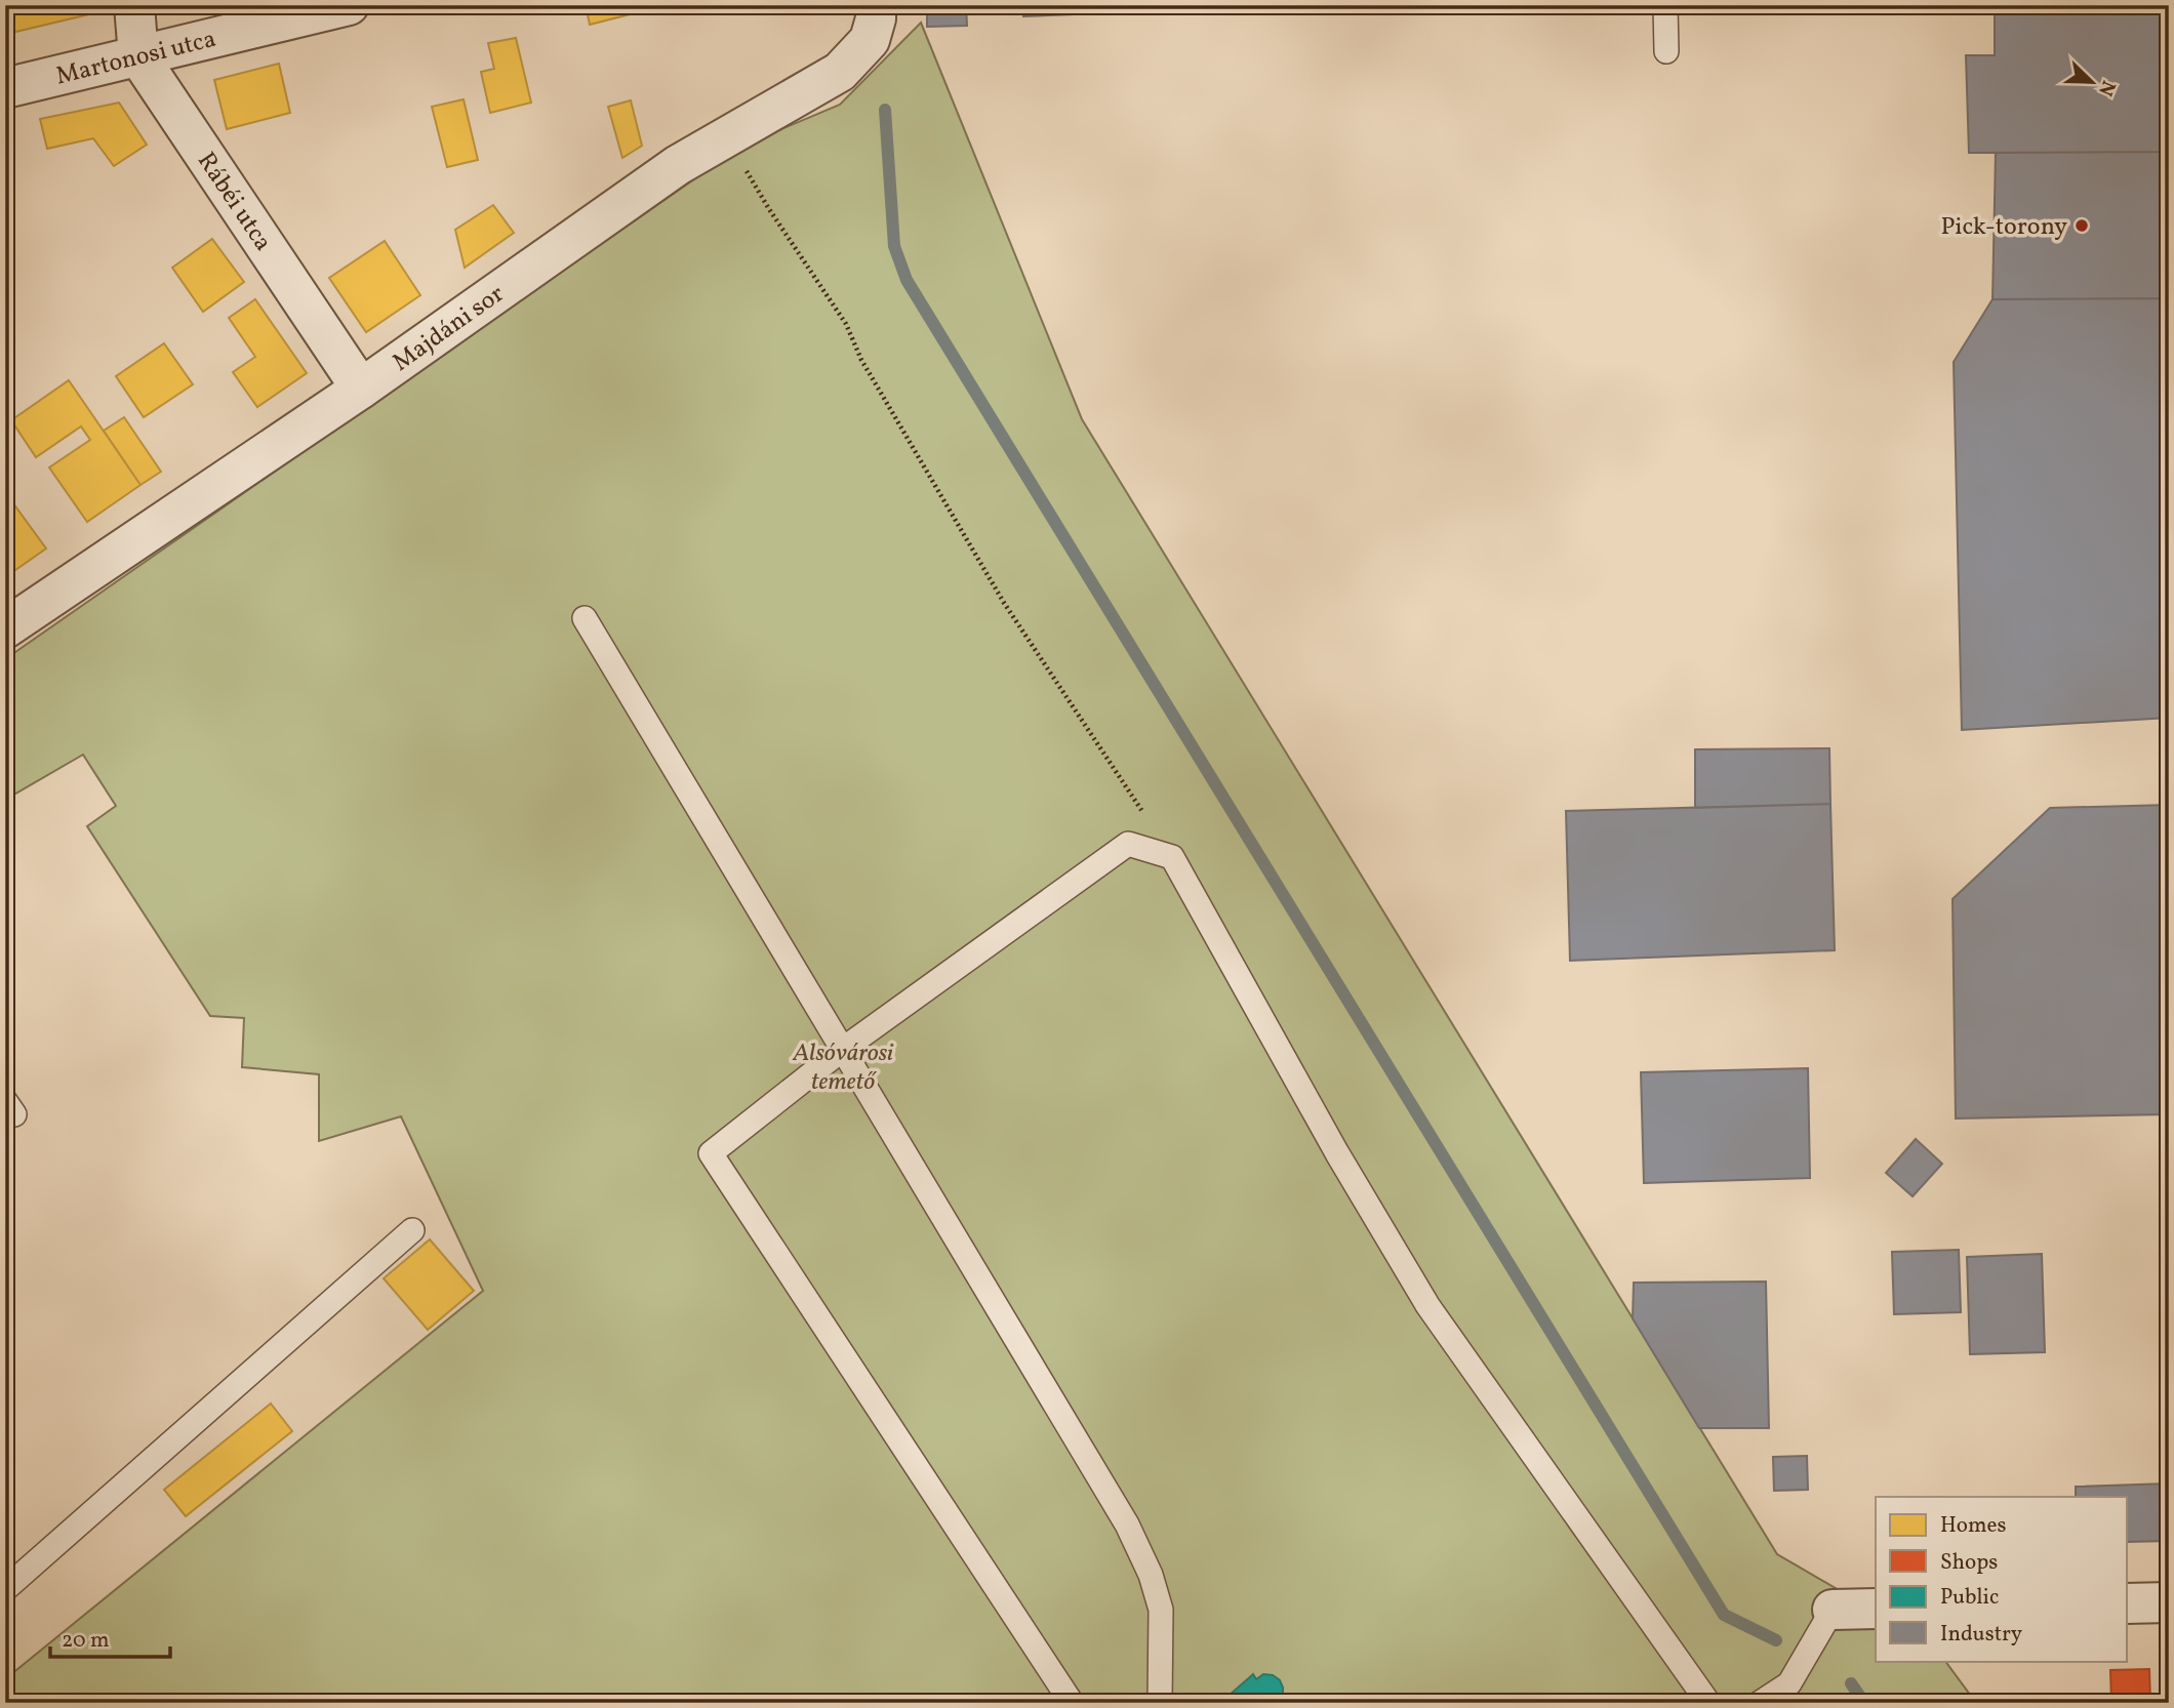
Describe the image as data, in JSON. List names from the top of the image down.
{
  "streets": {
    "street": ["Martonosi utca", "Rábéi utca", "Majdáni sor"]
  },
  "crossings": [
    ["Martonosi utca", "Rábéi utca"],
    ["Rábéi utca", "Majdáni sor"]
  ],
  "parks": ["Alsóvárosi temető"],
  "places": ["Pick-torony"],
  "legend": [
    "Homes",
    "Shops",
    "Public",
    "Industry"
  ],
  "scale_bar": "20 m",
  "north": "bottom right"
}
